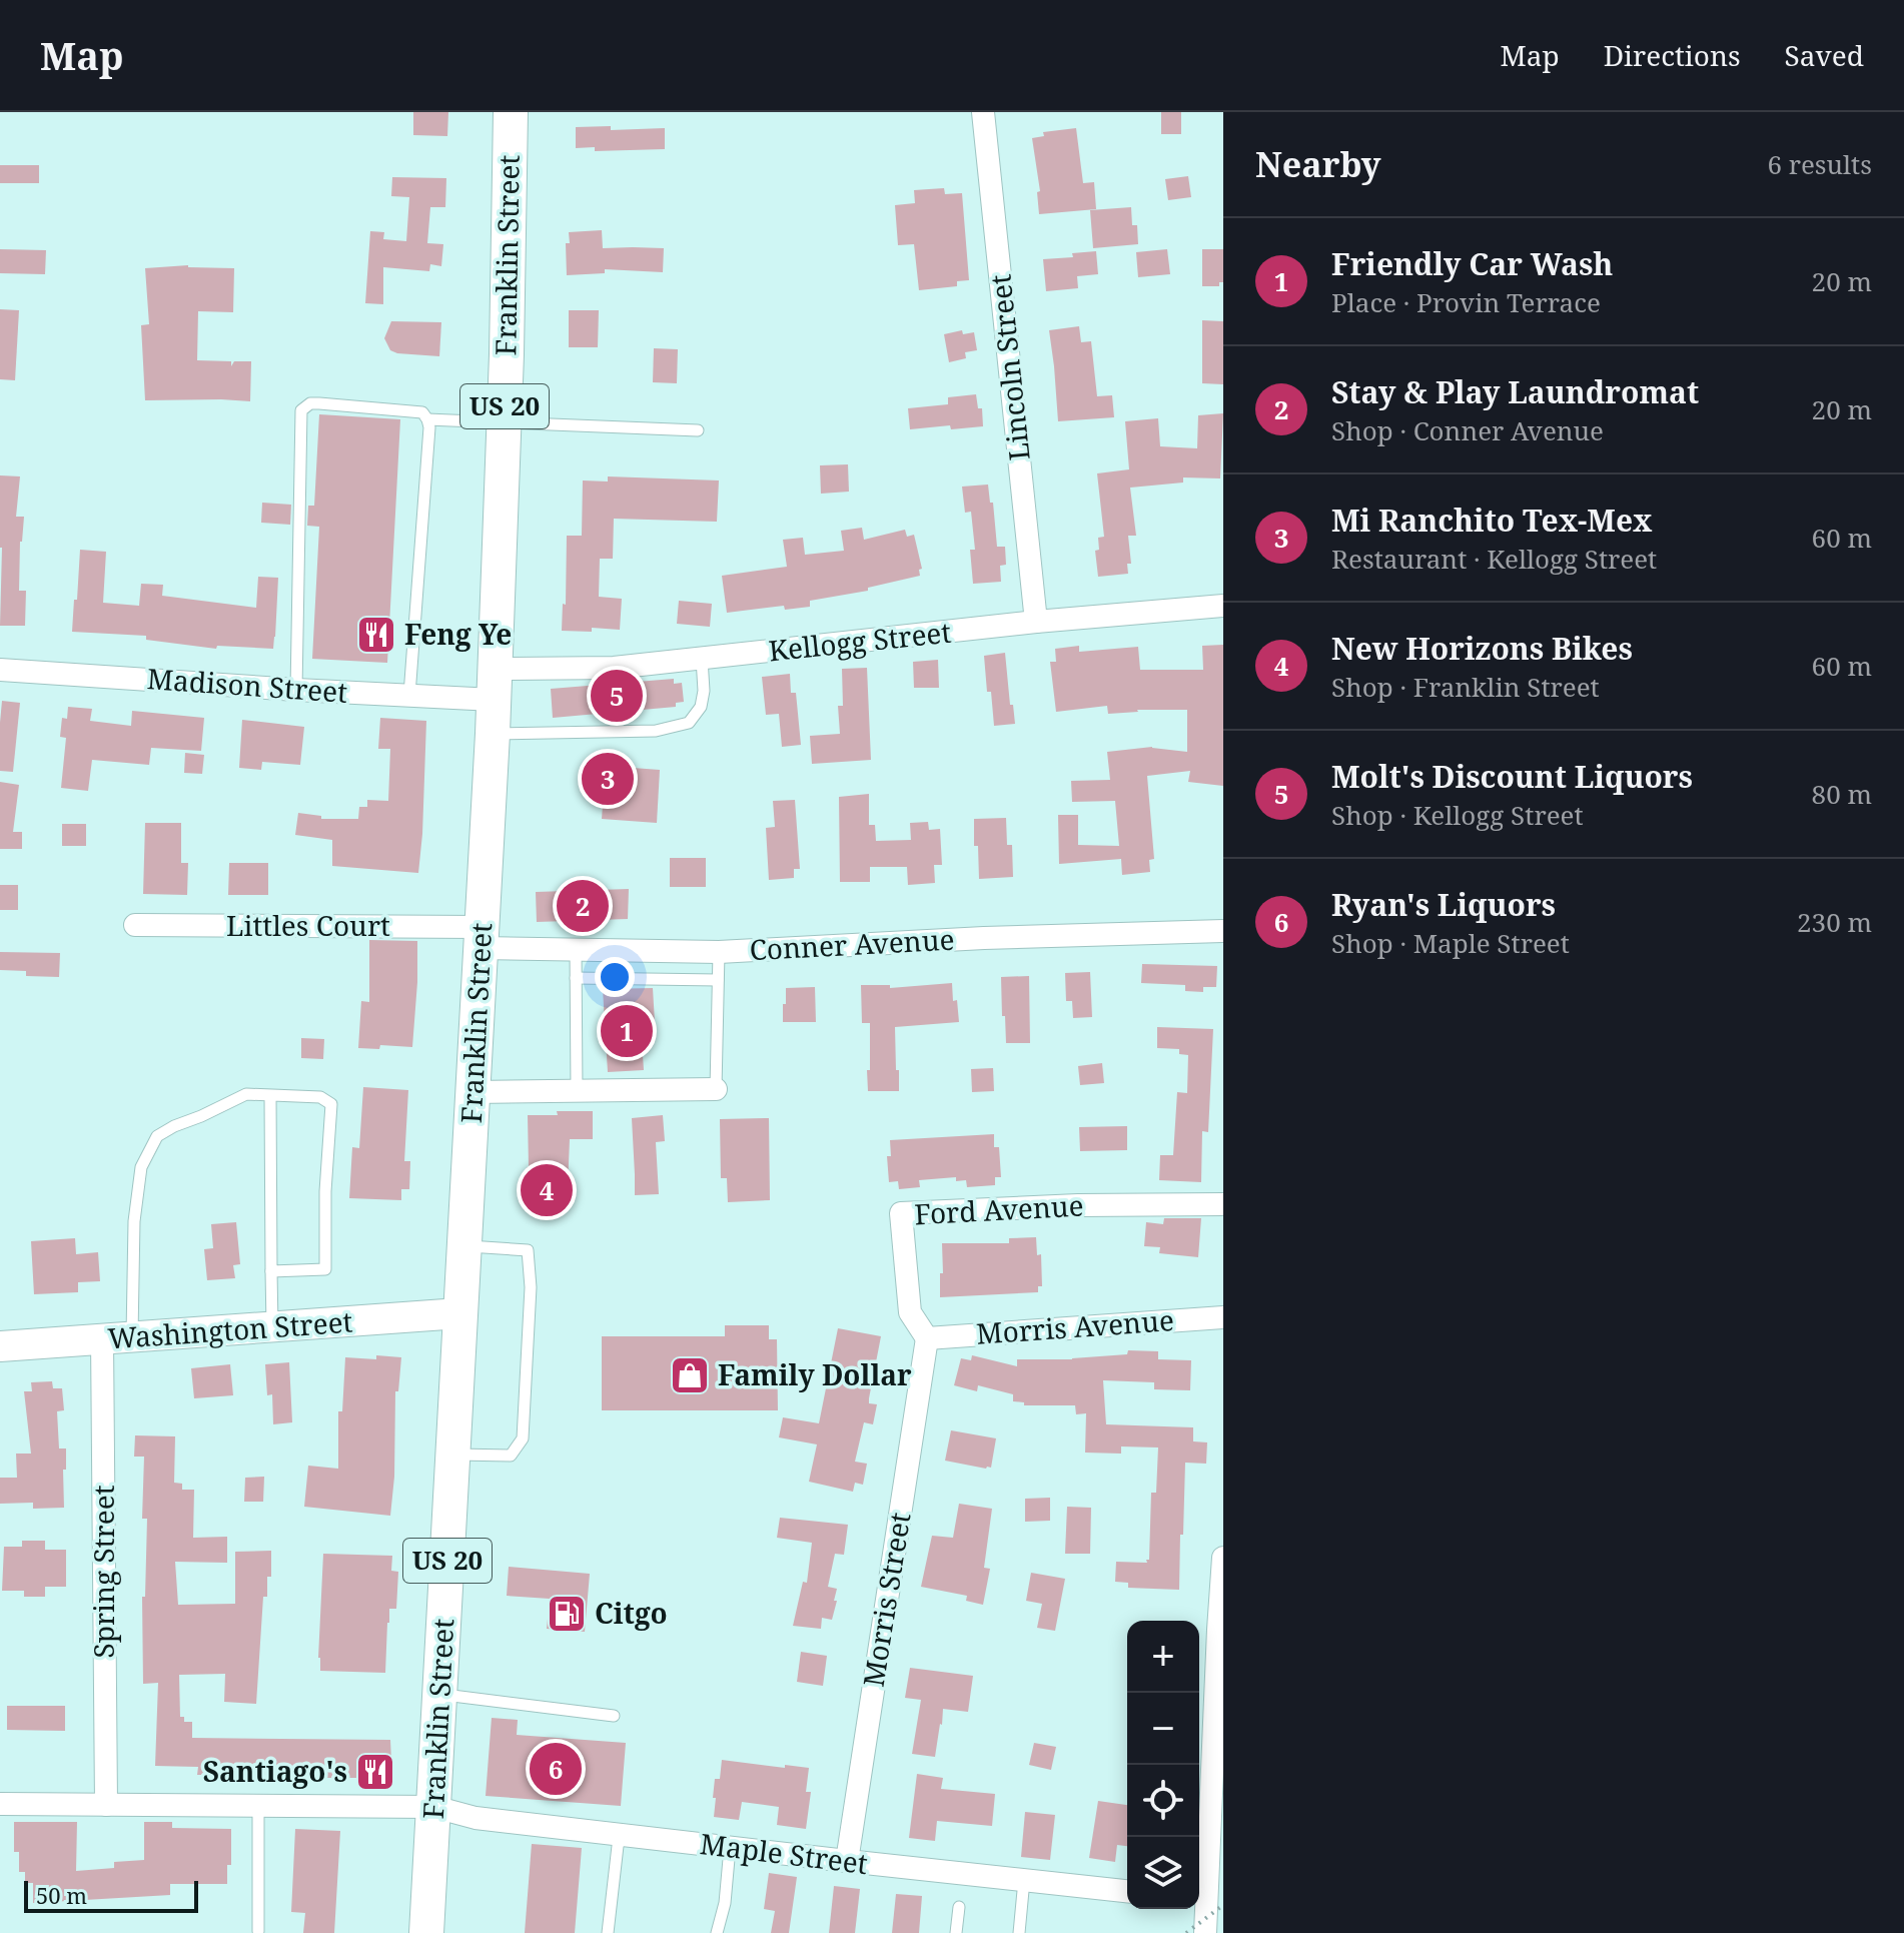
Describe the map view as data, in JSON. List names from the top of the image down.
{
  "streets": {
    "main road": ["Franklin Street", "US 20"],
    "street": [
      "Lincoln Street",
      "Kellogg Street",
      "Madison Street",
      "Littles Court",
      "Conner Avenue",
      "Ford Avenue",
      "Morris Avenue",
      "Washington Street",
      "Spring Street",
      "Morris Street",
      "Maple Street"
    ]
  },
  "crossings": [
    ["Franklin Street", "Kellogg Street"],
    ["Franklin Street", "Madison Street"],
    ["Franklin Street", "Littles Court"],
    ["Franklin Street", "Conner Avenue"],
    ["Franklin Street", "Washington Street"],
    ["Franklin Street", "Maple Street"],
    ["Lincoln Street", "Kellogg Street"],
    ["Kellogg Street", "Madison Street"],
    ["Littles Court", "Conner Avenue"],
    ["Ford Avenue", "Morris Avenue"],
    ["Ford Avenue", "Morris Street"],
    ["Morris Avenue", "Morris Street"],
    ["Washington Street", "Spring Street"],
    ["Spring Street", "Maple Street"],
    ["Morris Street", "Maple Street"]
  ],
  "places": {
    "restaurant": ["Feng Ye", "Santiago's"],
    "shop": ["Family Dollar"],
    "fuel station": ["Citgo"]
  },
  "scale_bar": "50 m",
  "page": {
    "header": "Map",
    "nav": ["Map", "Directions", "Saved"],
    "heading": ["Nearby", "6 results"],
    "list": [
      {
        "mark": "1",
        "name": "Friendly Car Wash",
        "note": "Place · Provin Terrace",
        "value": "20 m"
      },
      {
        "mark": "2",
        "name": "Stay & Play Laundromat",
        "note": "Shop · Conner Avenue",
        "value": "20 m"
      },
      {
        "mark": "3",
        "name": "Mi Ranchito Tex-Mex",
        "note": "Restaurant · Kellogg Street",
        "value": "60 m"
      },
      {
        "mark": "4",
        "name": "New Horizons Bikes",
        "note": "Shop · Franklin Street",
        "value": "60 m"
      },
      {
        "mark": "5",
        "name": "Molt's Discount Liquors",
        "note": "Shop · Kellogg Street",
        "value": "80 m"
      },
      {
        "mark": "6",
        "name": "Ryan's Liquors",
        "note": "Shop · Maple Street",
        "value": "230 m"
      }
    ],
    "pins": [
      "5",
      "3",
      "2",
      "1",
      "4",
      "6"
    ],
    "map_buttons": ["+", "−"],
    "scale": "50 m"
  }
}
